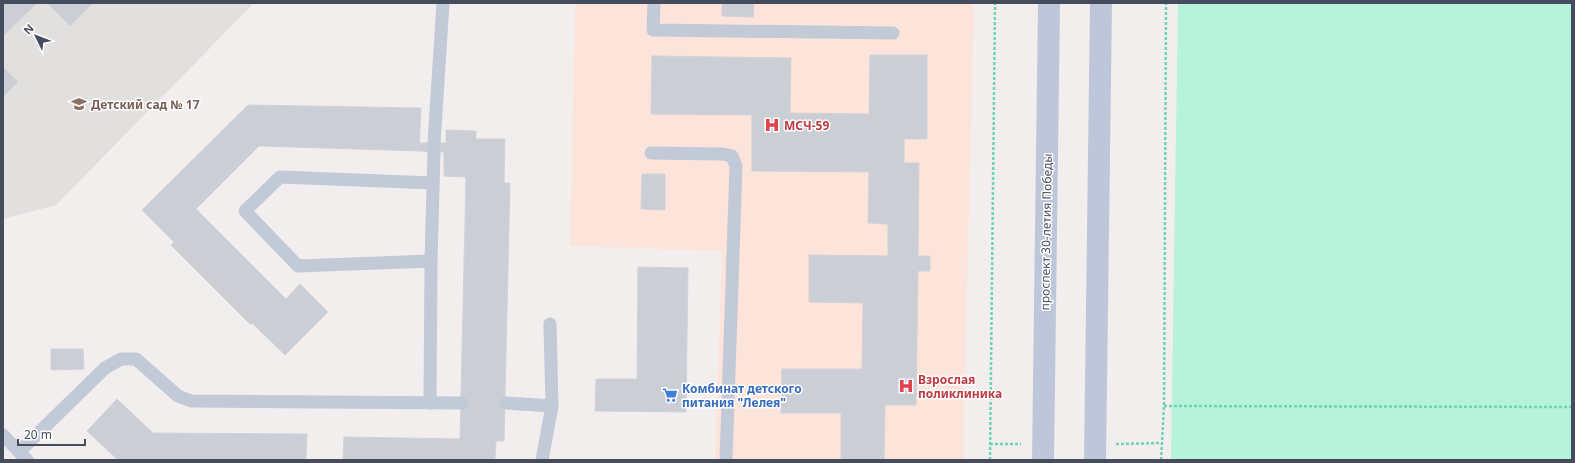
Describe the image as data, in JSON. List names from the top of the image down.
{
  "streets": {
    "main road": ["проспект 30-летия Победы"]
  },
  "places": {
    "school or university": ["Детский сад № 17"],
    "hospital": ["МСЧ-59", "Взрослая поликлиника"],
    "supermarket": ["Комбинат детского питания \"Лелея\""]
  },
  "scale_bar": "20 m",
  "north": "top left"
}
